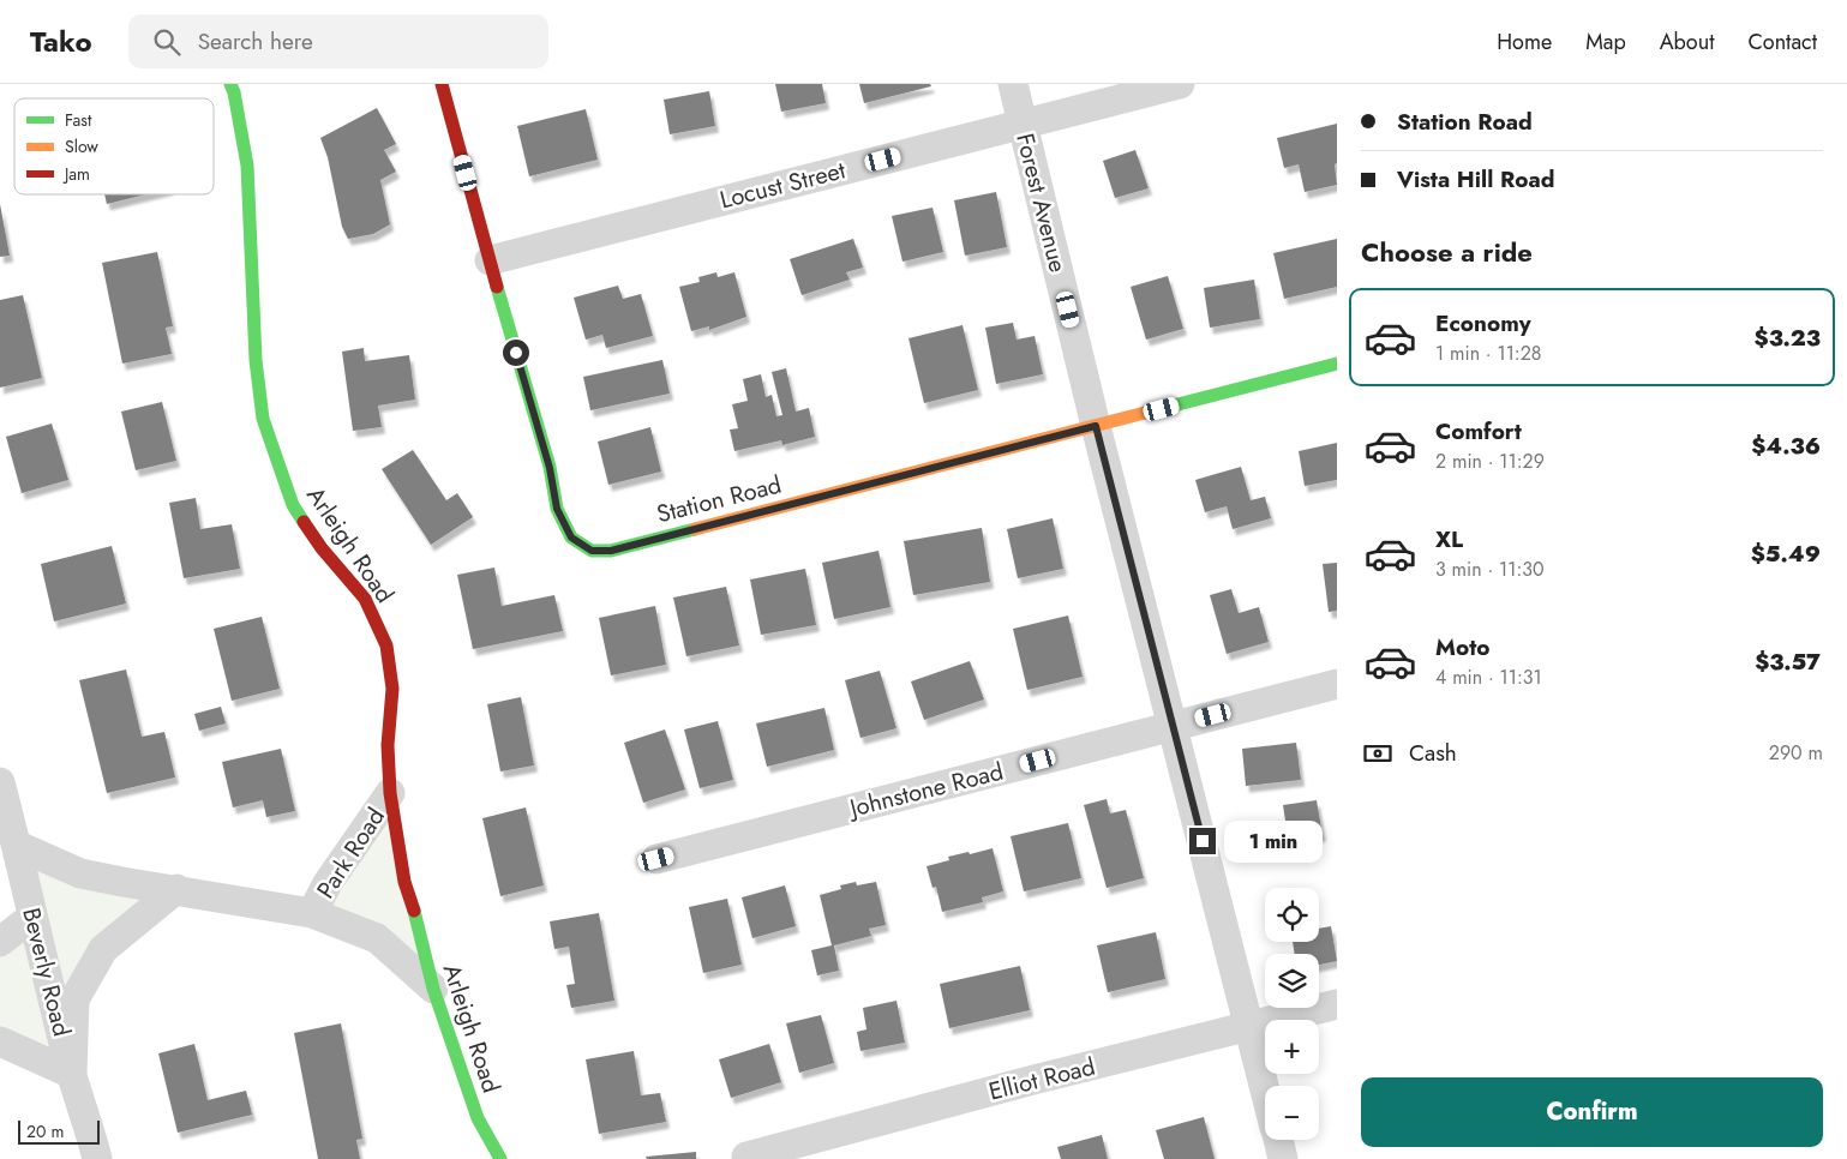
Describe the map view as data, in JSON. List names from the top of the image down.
{
  "streets": {
    "street": [
      "Locust Street",
      "Forest Avenue",
      "Station Road",
      "Arleigh Road",
      "Johnstone Road",
      "Park Road",
      "Beverly Road",
      "Elliot Road"
    ]
  },
  "crossings": [
    ["Locust Street", "Forest Avenue"],
    ["Locust Street", "Station Road"],
    ["Forest Avenue", "Station Road"],
    ["Forest Avenue", "Johnstone Road"],
    ["Forest Avenue", "Elliot Road"],
    ["Arleigh Road", "Park Road"],
    ["Park Road", "Beverly Road"]
  ],
  "legend": ["Fast", "Slow", "Jam"],
  "scale_bar": "20 m",
  "page": {
    "header": "Tako",
    "search": "Search here",
    "nav": [
      "Home",
      "Map",
      "About",
      "Contact"
    ],
    "banner": ["Station Road", "Vista Hill Road"],
    "heading": "Choose a ride",
    "list": [
      {
        "name": "Economy",
        "note": "1 min · 11:28",
        "value": "$3.23"
      },
      {
        "name": "Comfort",
        "note": "2 min · 11:29",
        "value": "$4.36"
      },
      {
        "name": "XL",
        "note": "3 min · 11:30",
        "value": "$5.49"
      },
      {
        "name": "Moto",
        "note": "4 min · 11:31",
        "value": "$3.57"
      }
    ],
    "pay": ["Cash", "290 m"],
    "bubble": "1 min",
    "map_buttons": ["+", "−"],
    "buttons": "Confirm",
    "scale": "20 m"
  }
}
